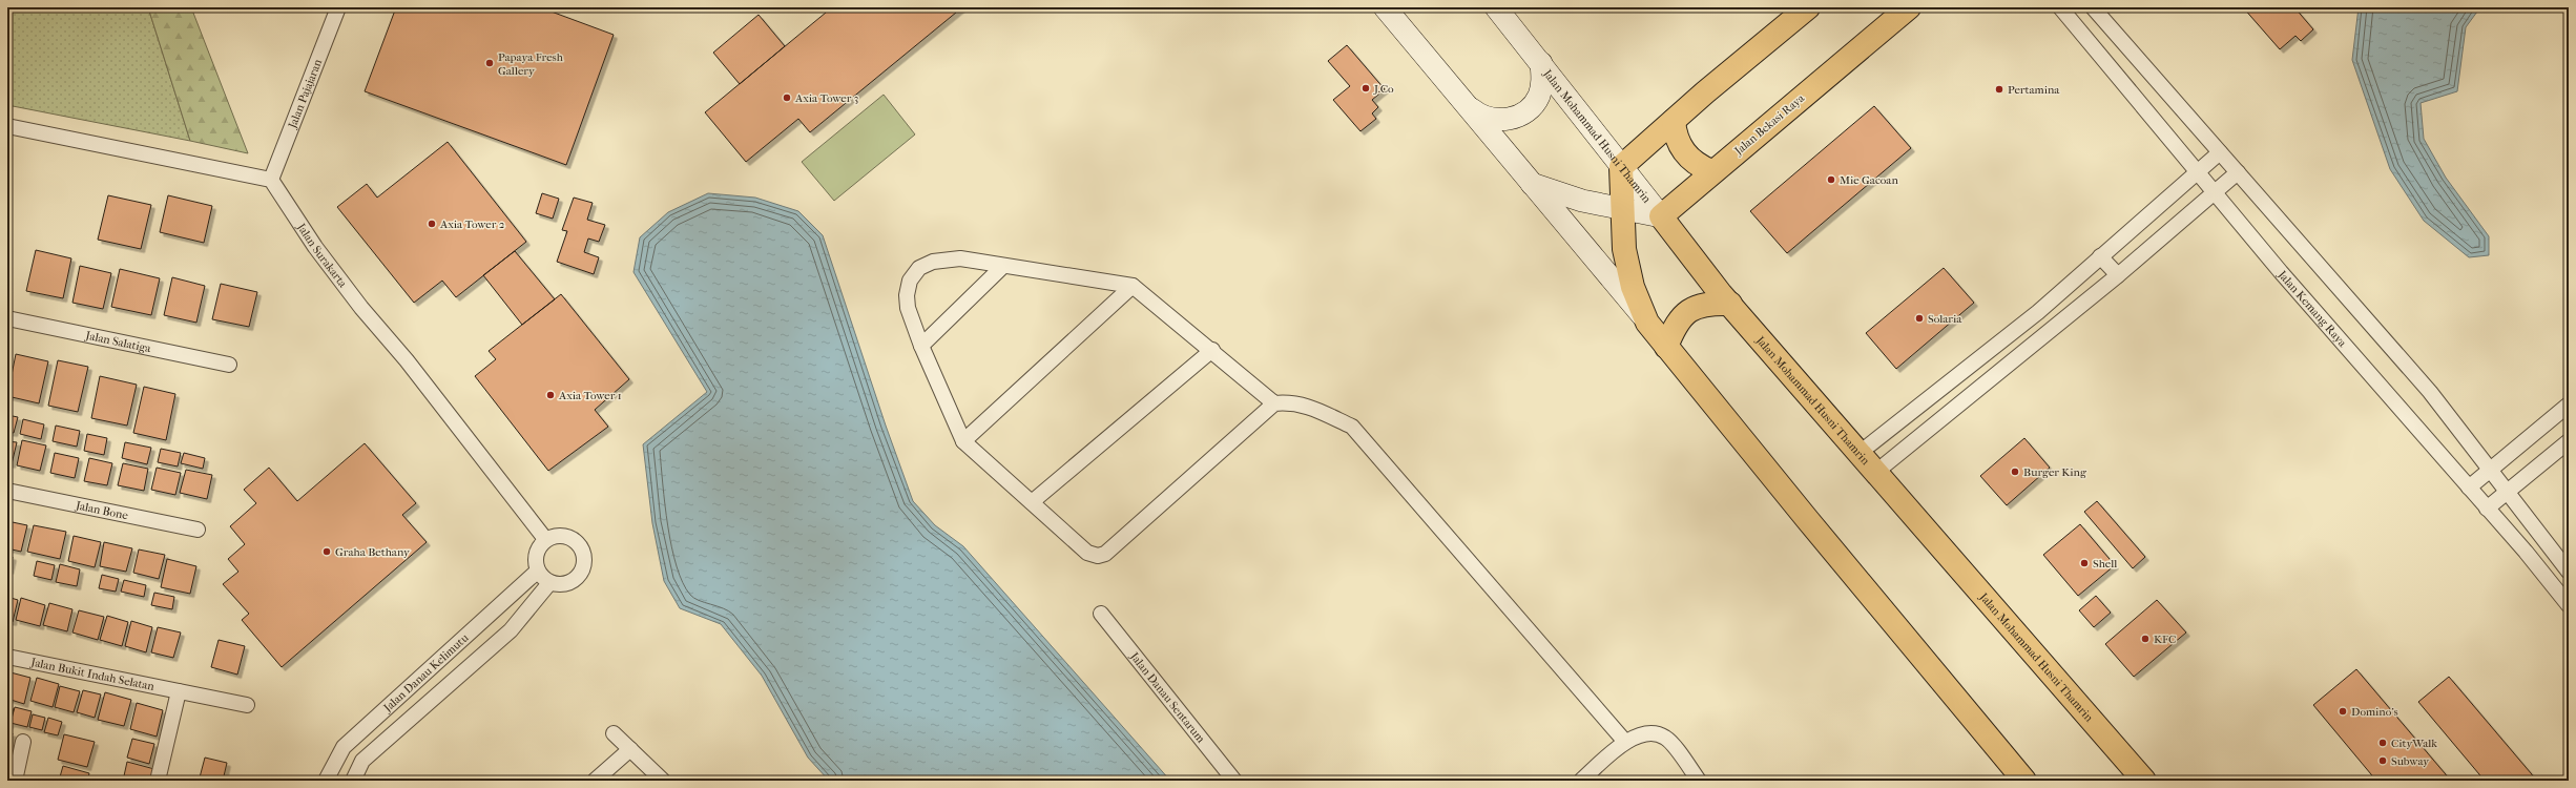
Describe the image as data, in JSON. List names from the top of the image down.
{
  "streets": {
    "main road": ["Jalan Bekasi Raya", "Jalan Mohammad Husni Thamrin"],
    "street": [
      "Jalan Pajajaran",
      "Jalan Surakarta",
      "Jalan Kemang Raya",
      "Jalan Salatiga",
      "Jalan Bone",
      "Jalan Danau Kelimutu",
      "Jalan Bukit Indah Selatan",
      "Jalan Danau Sentarum"
    ]
  },
  "crossings": [
    ["Jalan Pajajaran", "Jalan Surakarta"],
    ["Jalan Bekasi Raya", "Jalan Mohammad Husni Thamrin"],
    ["Jalan Surakarta", "Jalan Danau Kelimutu"]
  ],
  "places": [
    "Papaya Fresh Gallery",
    "J.Co",
    "Pertamina",
    "Axia Tower 3",
    "Mie Gacoan",
    "Axia Tower 2",
    "Solaria",
    "Axia Tower 1",
    "Burger King",
    "Graha Bethany",
    "Shell",
    "KFC",
    "Domino's",
    "CityWalk",
    "Subway"
  ]
}
